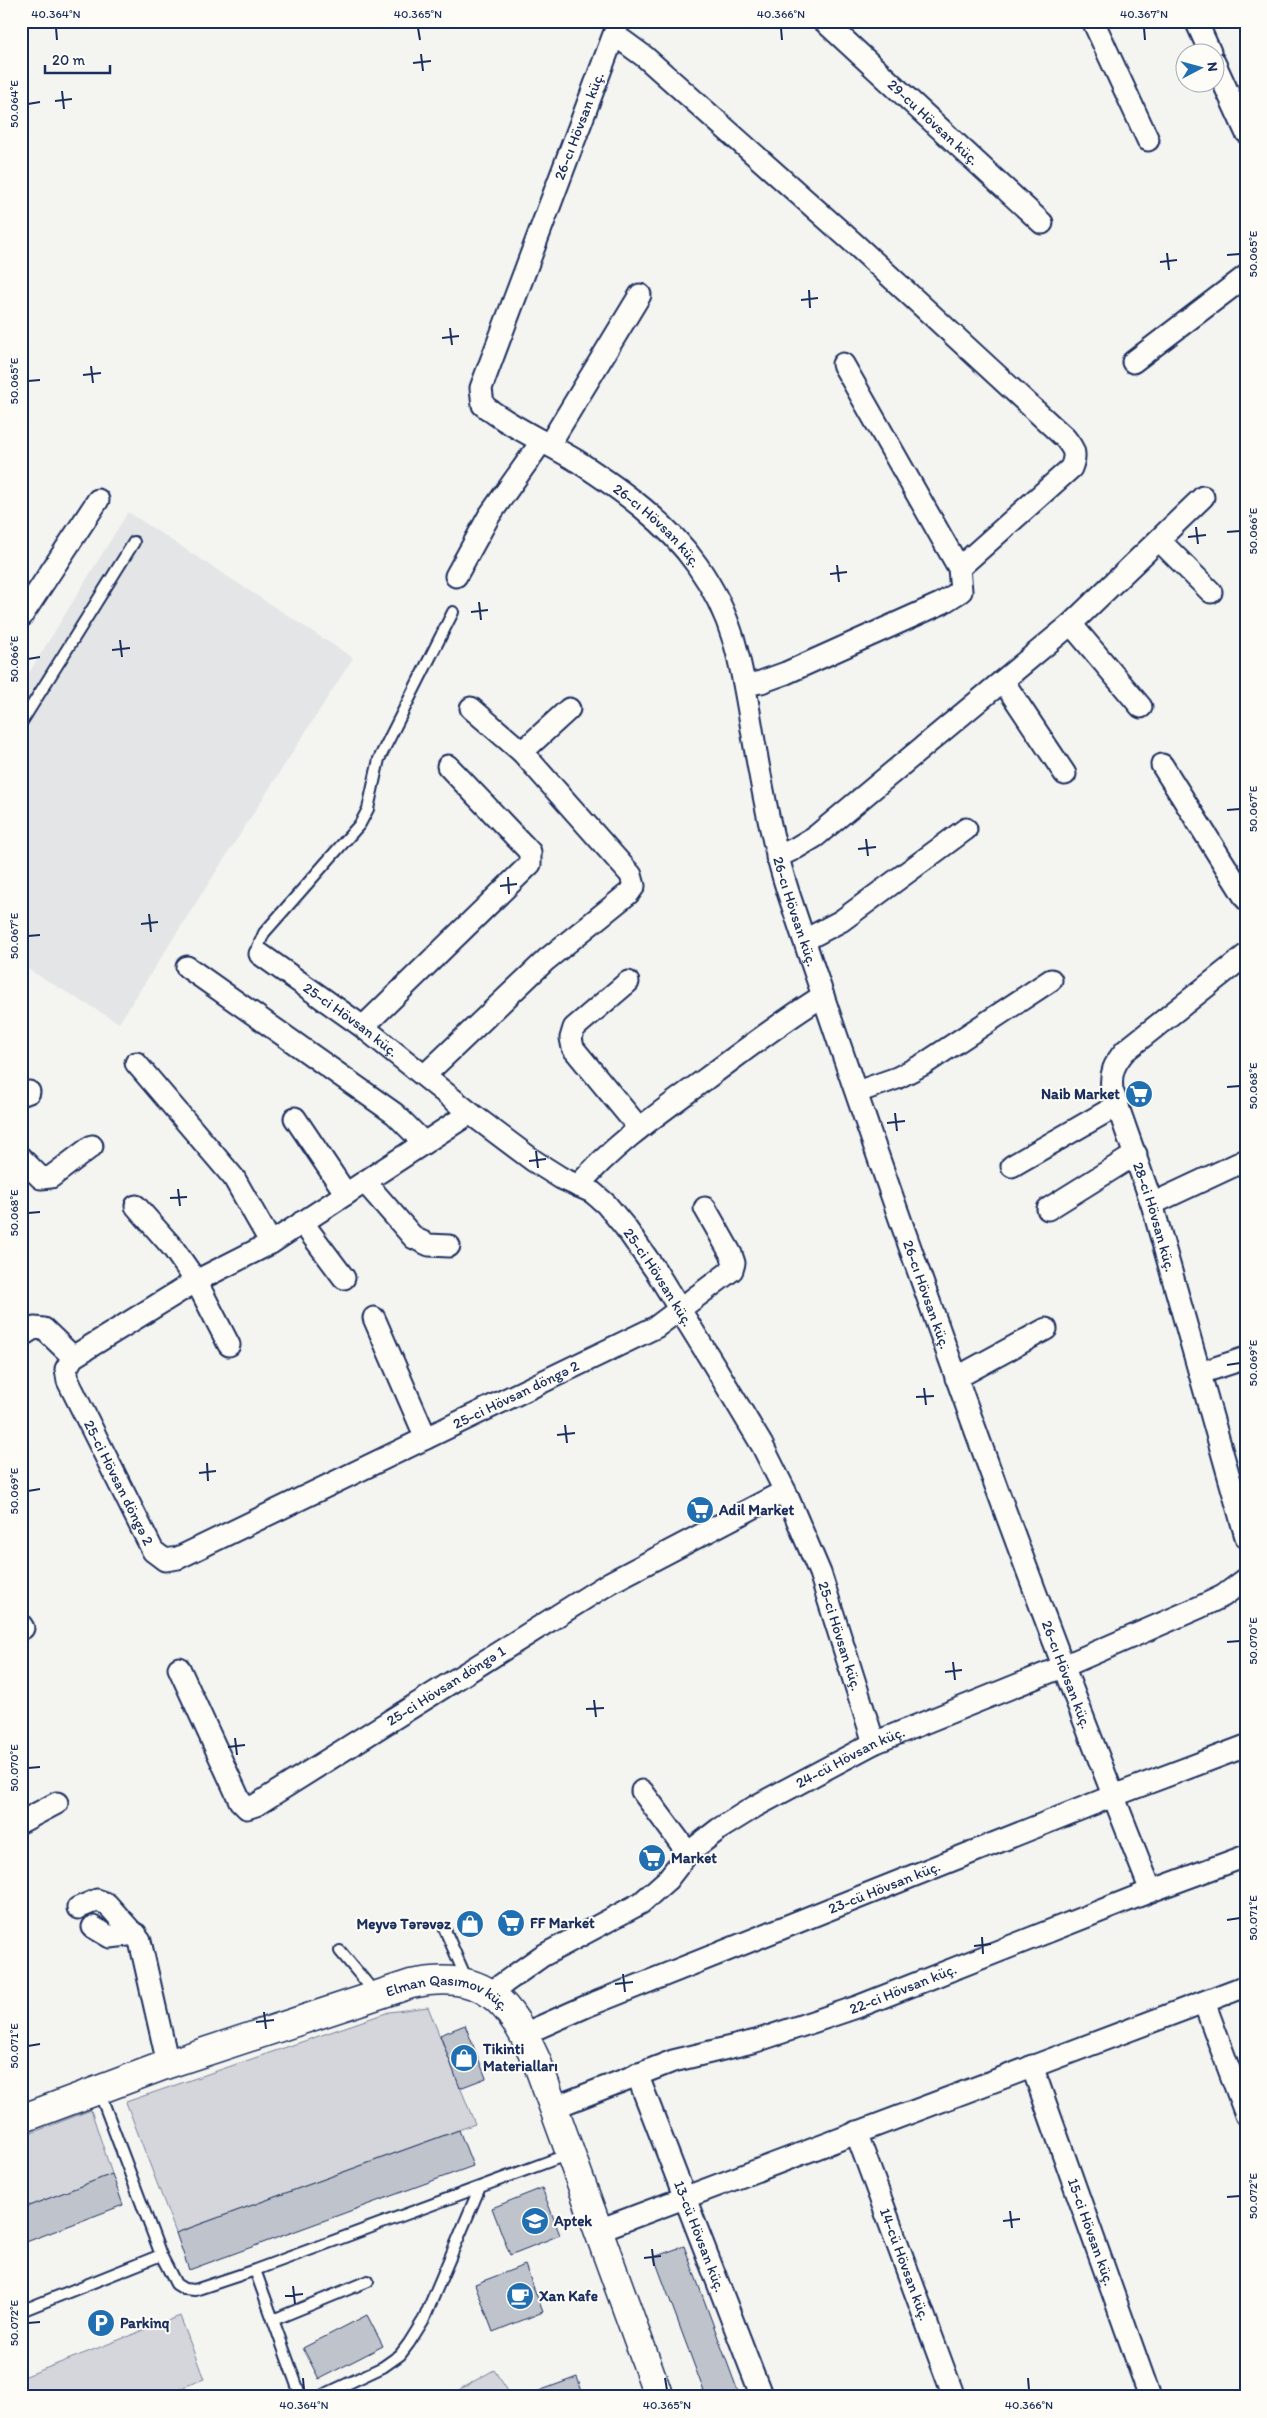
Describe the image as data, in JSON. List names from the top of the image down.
{
  "streets": {
    "main road": ["Elman Qasımov küç."],
    "street": [
      "29-cu Hövsan küç.",
      "26-cı Hövsan küç.",
      "25-ci Hövsan küç.",
      "28-ci Hövsan küç.",
      "25-ci Hövsan döngə 2",
      "25-ci Hövsan döngə 1",
      "24-cü Hövsan küç.",
      "23-cü Hövsan küç.",
      "22-ci Hövsan küç.",
      "15-ci Hövsan küç.",
      "13-cü Hövsan küç.",
      "14-cü Hövsan küç."
    ]
  },
  "crossings": [
    ["26-cı Hövsan küç.", "24-cü Hövsan küç."],
    ["26-cı Hövsan küç.", "23-cü Hövsan küç."],
    ["26-cı Hövsan küç.", "22-ci Hövsan küç."],
    ["25-ci Hövsan küç.", "25-ci Hövsan döngə 2"],
    ["25-ci Hövsan küç.", "25-ci Hövsan döngə 1"],
    ["25-ci Hövsan küç.", "24-cü Hövsan küç."],
    ["24-cü Hövsan küç.", "Elman Qasımov küç."],
    ["23-cü Hövsan küç.", "Elman Qasımov küç."],
    ["22-ci Hövsan küç.", "Elman Qasımov küç."],
    ["22-ci Hövsan küç.", "13-cü Hövsan küç."]
  ],
  "places": {
    "supermarket": [
      "Naib Market",
      "Adil Market",
      "Market",
      "FF Market"
    ],
    "shop": ["Meyvə Tərəvəz", "Tikinti Materialları"],
    "school or university": ["Aptek"],
    "cafe": ["Xan Kafe"],
    "parking": ["Parkinq"]
  },
  "scale_bar": "20 m",
  "north": "right",
  "coordinates": [
    "40.364°N",
    "40.365°N",
    "40.366°N",
    "40.367°N",
    "50.064°E",
    "50.065°E",
    "50.066°E",
    "50.067°E",
    "50.068°E",
    "50.069°E",
    "50.070°E",
    "50.071°E",
    "50.072°E"
  ]
}
